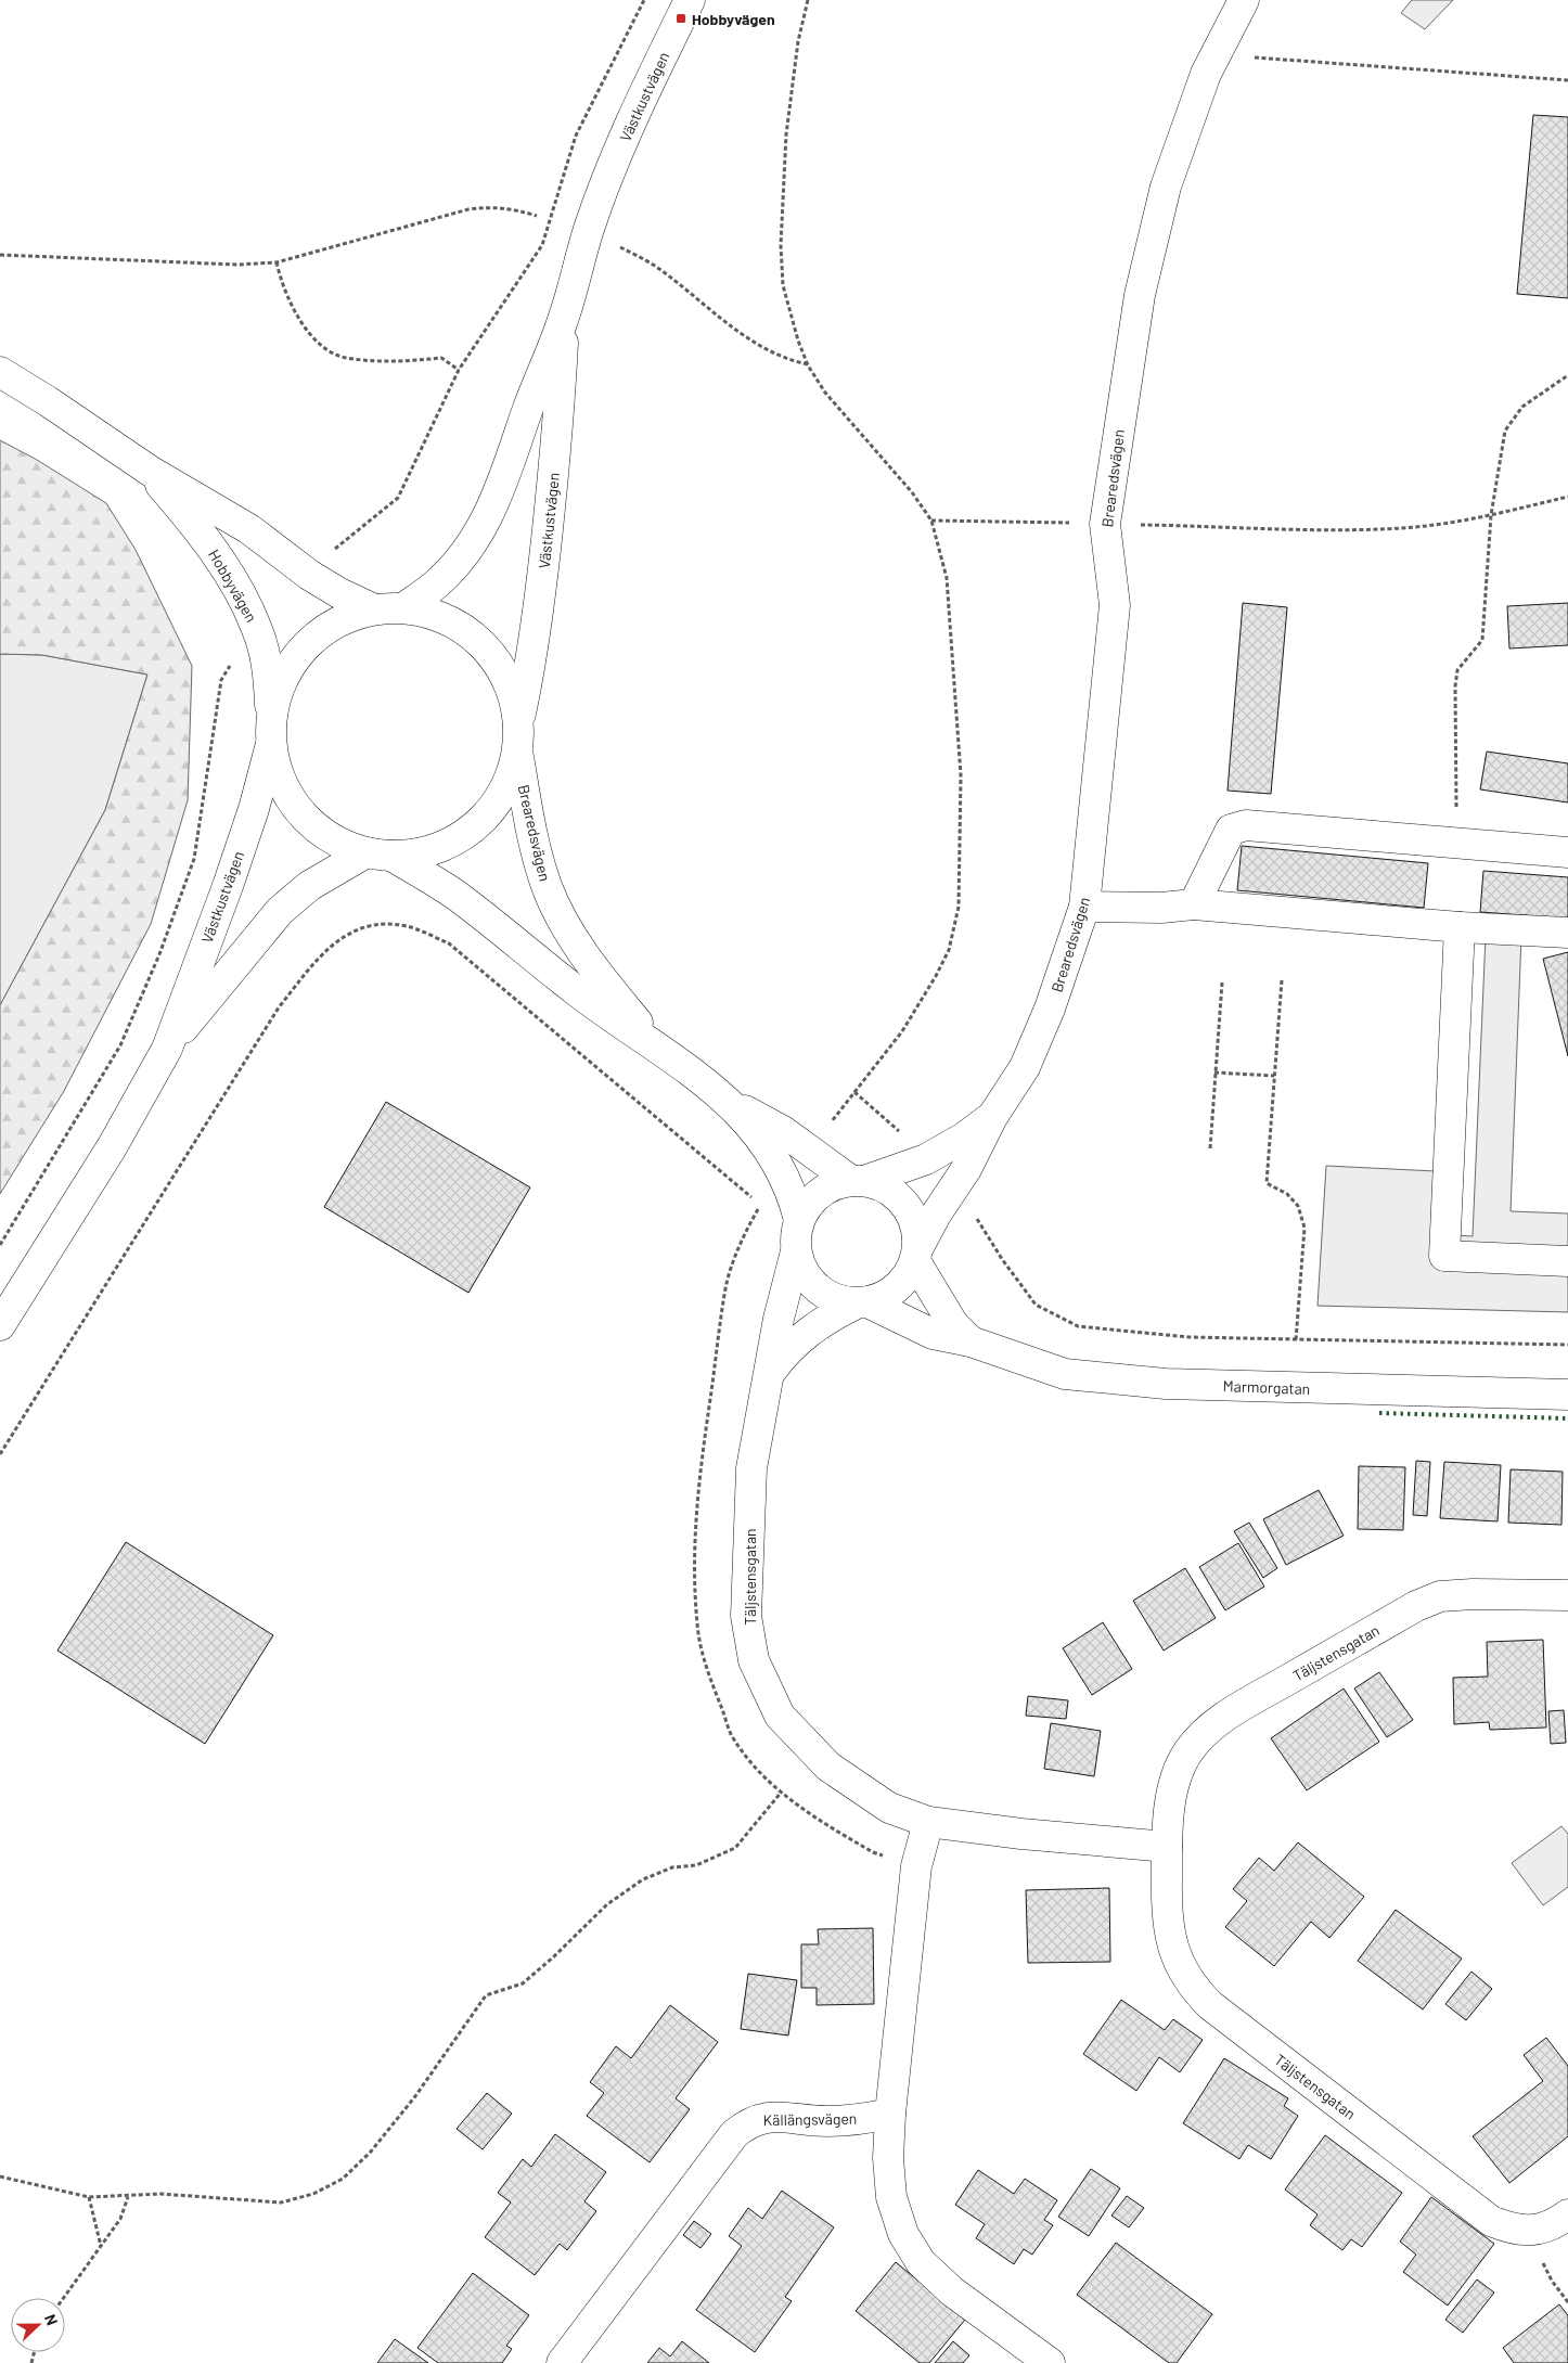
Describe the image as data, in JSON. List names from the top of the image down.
{
  "streets": {
    "street": [
      "Västkustvägen",
      "Brearedsvägen",
      "Hobbyvägen",
      "Marmorgatan",
      "Täljstensgatan",
      "Källängsvägen"
    ]
  },
  "crossings": [
    ["Västkustvägen", "Brearedsvägen"],
    ["Västkustvägen", "Hobbyvägen"],
    ["Brearedsvägen", "Hobbyvägen"],
    ["Brearedsvägen", "Marmorgatan"],
    ["Brearedsvägen", "Täljstensgatan"],
    ["Marmorgatan", "Täljstensgatan"]
  ],
  "places": {
    "transit": ["Hobbyvägen"]
  },
  "north": "right"
}
